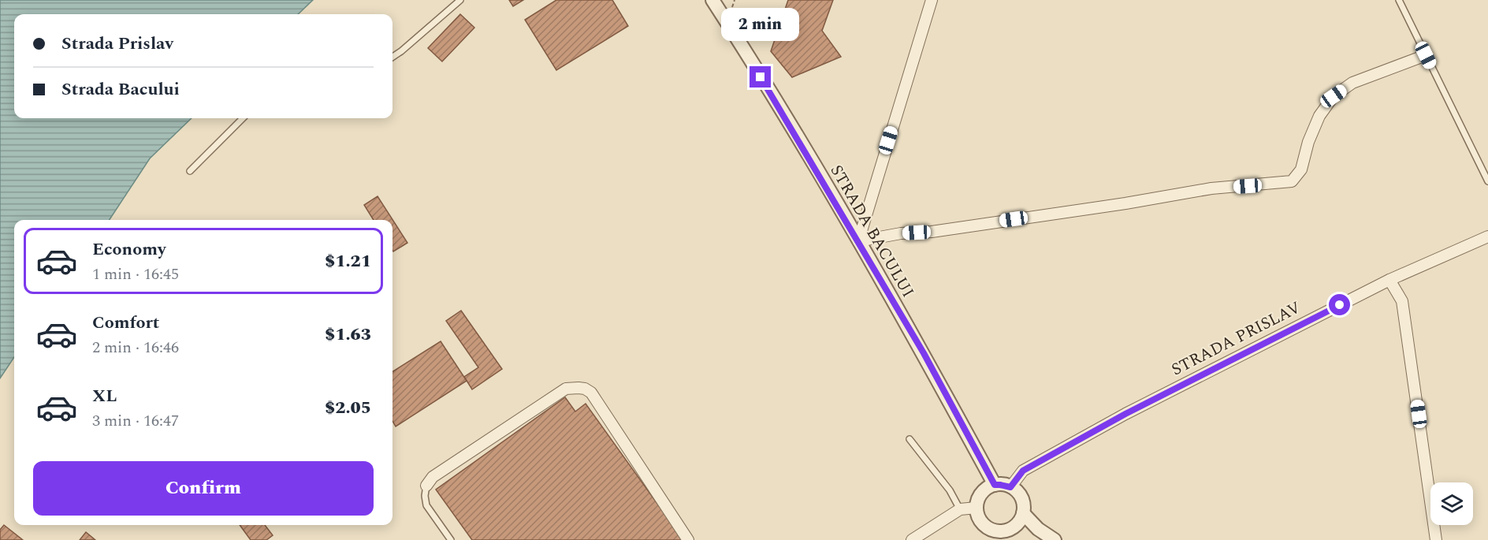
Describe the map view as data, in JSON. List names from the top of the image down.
{
  "streets": {
    "street": ["STRADA BACULUI", "STRADA PRISLAV"]
  },
  "crossings": [
    ["STRADA BACULUI", "STRADA PRISLAV"]
  ],
  "page": {
    "bubble": "2 min",
    "banner": ["Strada Prislav", "Strada Bacului"],
    "list": [
      {
        "name": "Economy",
        "note": "1 min · 16:45",
        "value": "$1.21"
      },
      {
        "name": "Comfort",
        "note": "2 min · 16:46",
        "value": "$1.63"
      },
      {
        "name": "XL",
        "note": "3 min · 16:47",
        "value": "$2.05"
      }
    ],
    "buttons": "Confirm"
  }
}
